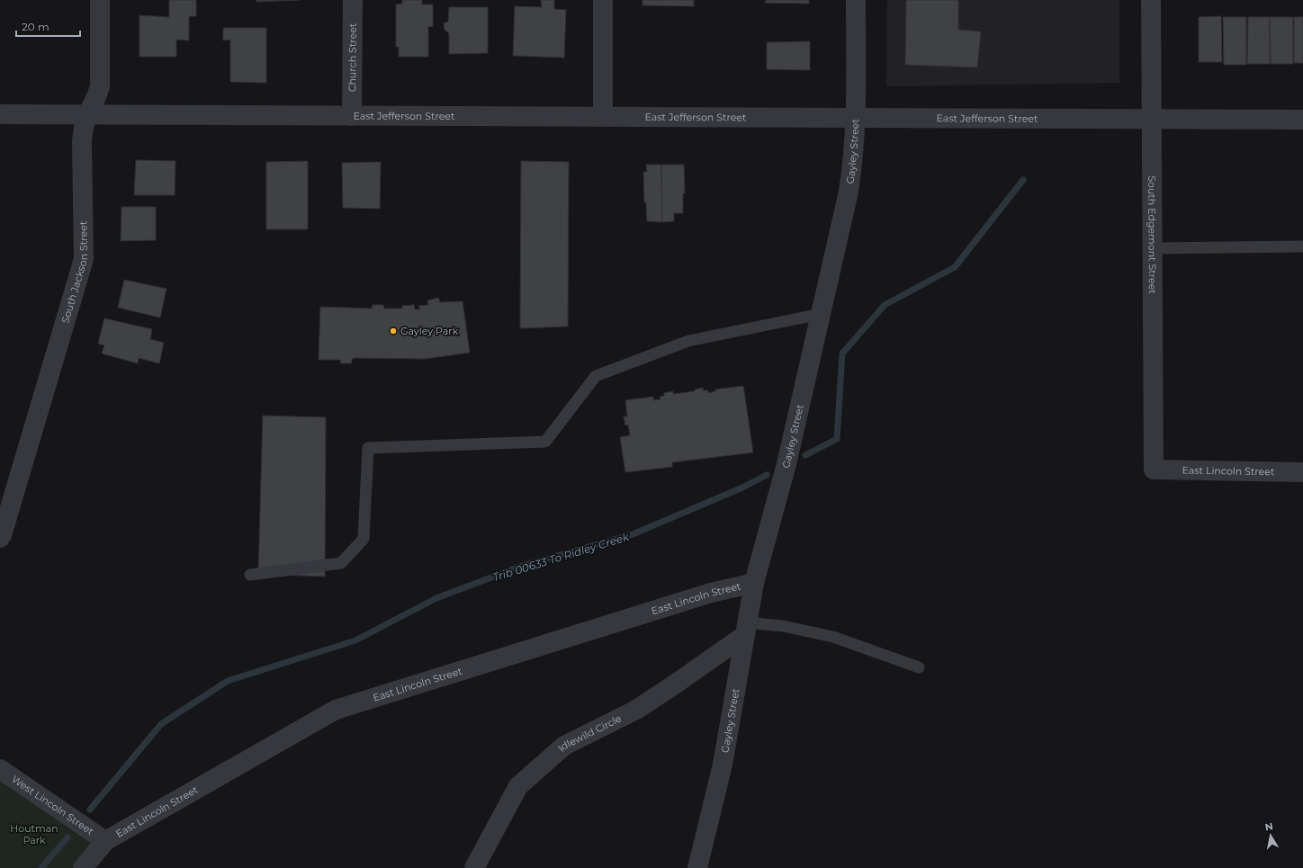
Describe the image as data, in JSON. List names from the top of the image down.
{
  "streets": {
    "street": [
      "Church Street",
      "East Jefferson Street",
      "Gayley Street",
      "South Edgemont Street",
      "South Jackson Street",
      "East Lincoln Street",
      "Idlewild Circle",
      "West Lincoln Street"
    ]
  },
  "crossings": [
    ["Church Street", "East Jefferson Street"],
    ["East Jefferson Street", "Gayley Street"],
    ["East Jefferson Street", "South Edgemont Street"],
    ["East Jefferson Street", "South Jackson Street"],
    ["Gayley Street", "East Lincoln Street"],
    ["Gayley Street", "Idlewild Circle"],
    ["South Edgemont Street", "East Lincoln Street"],
    ["East Lincoln Street", "West Lincoln Street"]
  ],
  "water": ["Trib 00633 To Ridley Creek"],
  "parks": ["Houtman Park"],
  "places": ["Gayley Park"],
  "scale_bar": "20 m",
  "north": "top"
}
